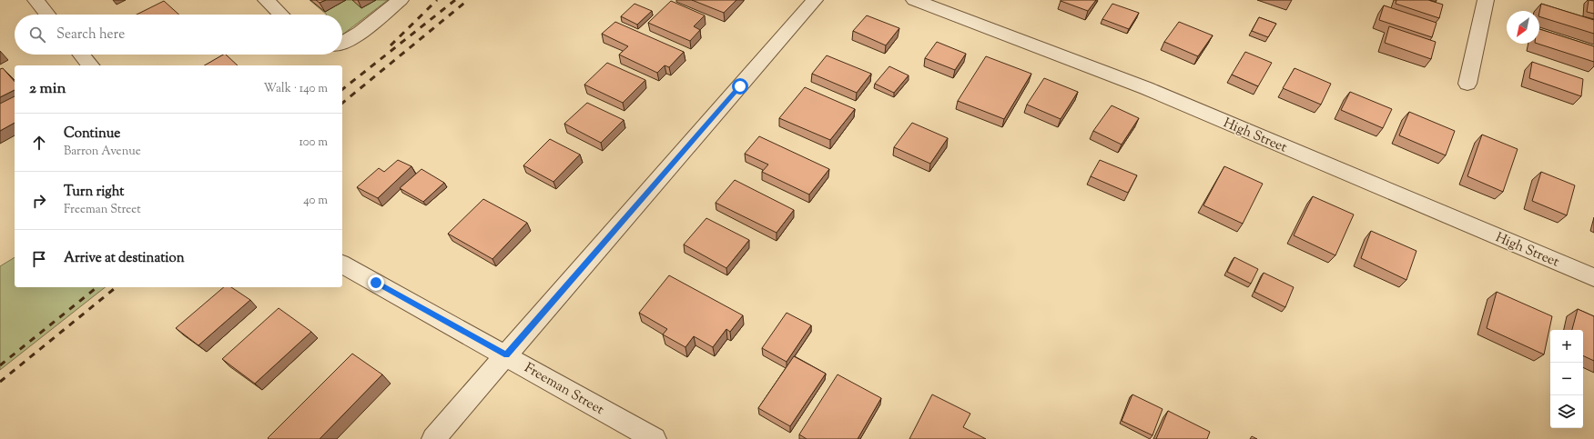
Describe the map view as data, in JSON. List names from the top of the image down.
{
  "streets": {
    "street": ["High Street", "Freeman Street"]
  },
  "north": "bottom left",
  "page": {
    "search": "Search here",
    "heading": ["2 min", "Walk · 140 m"],
    "list": [
      ["Continue", "Barron Avenue", "100 m"],
      ["Turn right", "Freeman Street", "40 m"],
      "Arrive at destination"
    ],
    "map_buttons": ["+", "−"]
  }
}
